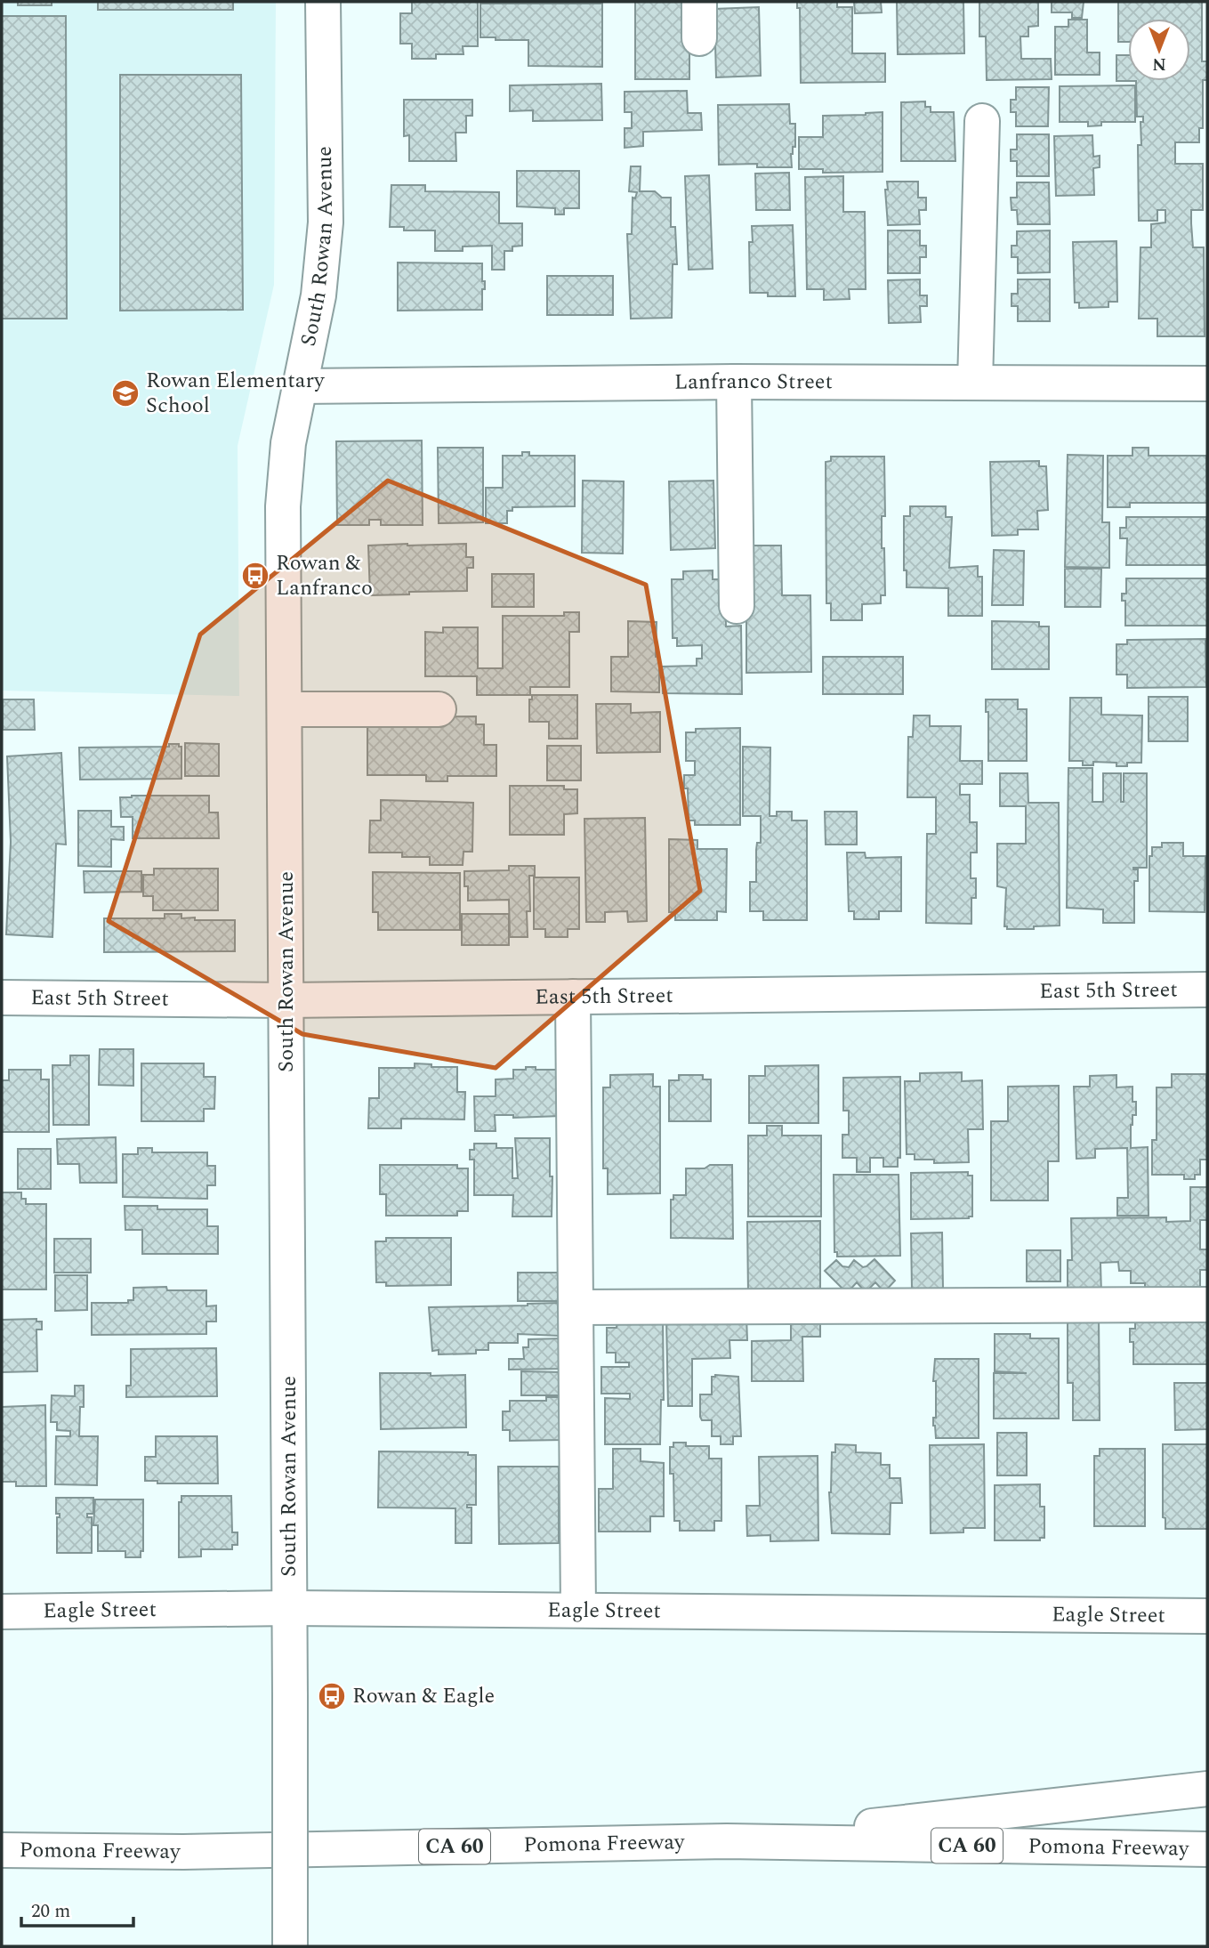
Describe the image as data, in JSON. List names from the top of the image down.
{
  "streets": {
    "main road": [
      "South Rowan Avenue",
      "Lanfranco Street",
      "East 5th Street",
      "Eagle Street",
      "Pomona Freeway",
      "CA 60"
    ]
  },
  "crossings": [
    ["South Rowan Avenue", "Lanfranco Street"],
    ["South Rowan Avenue", "East 5th Street"],
    ["South Rowan Avenue", "Eagle Street"]
  ],
  "places": {
    "school or university": ["Rowan Elementary School"],
    "bus stop": ["Rowan & Lanfranco", "Rowan & Eagle"]
  },
  "scale_bar": "20 m",
  "north": "bottom"
}
